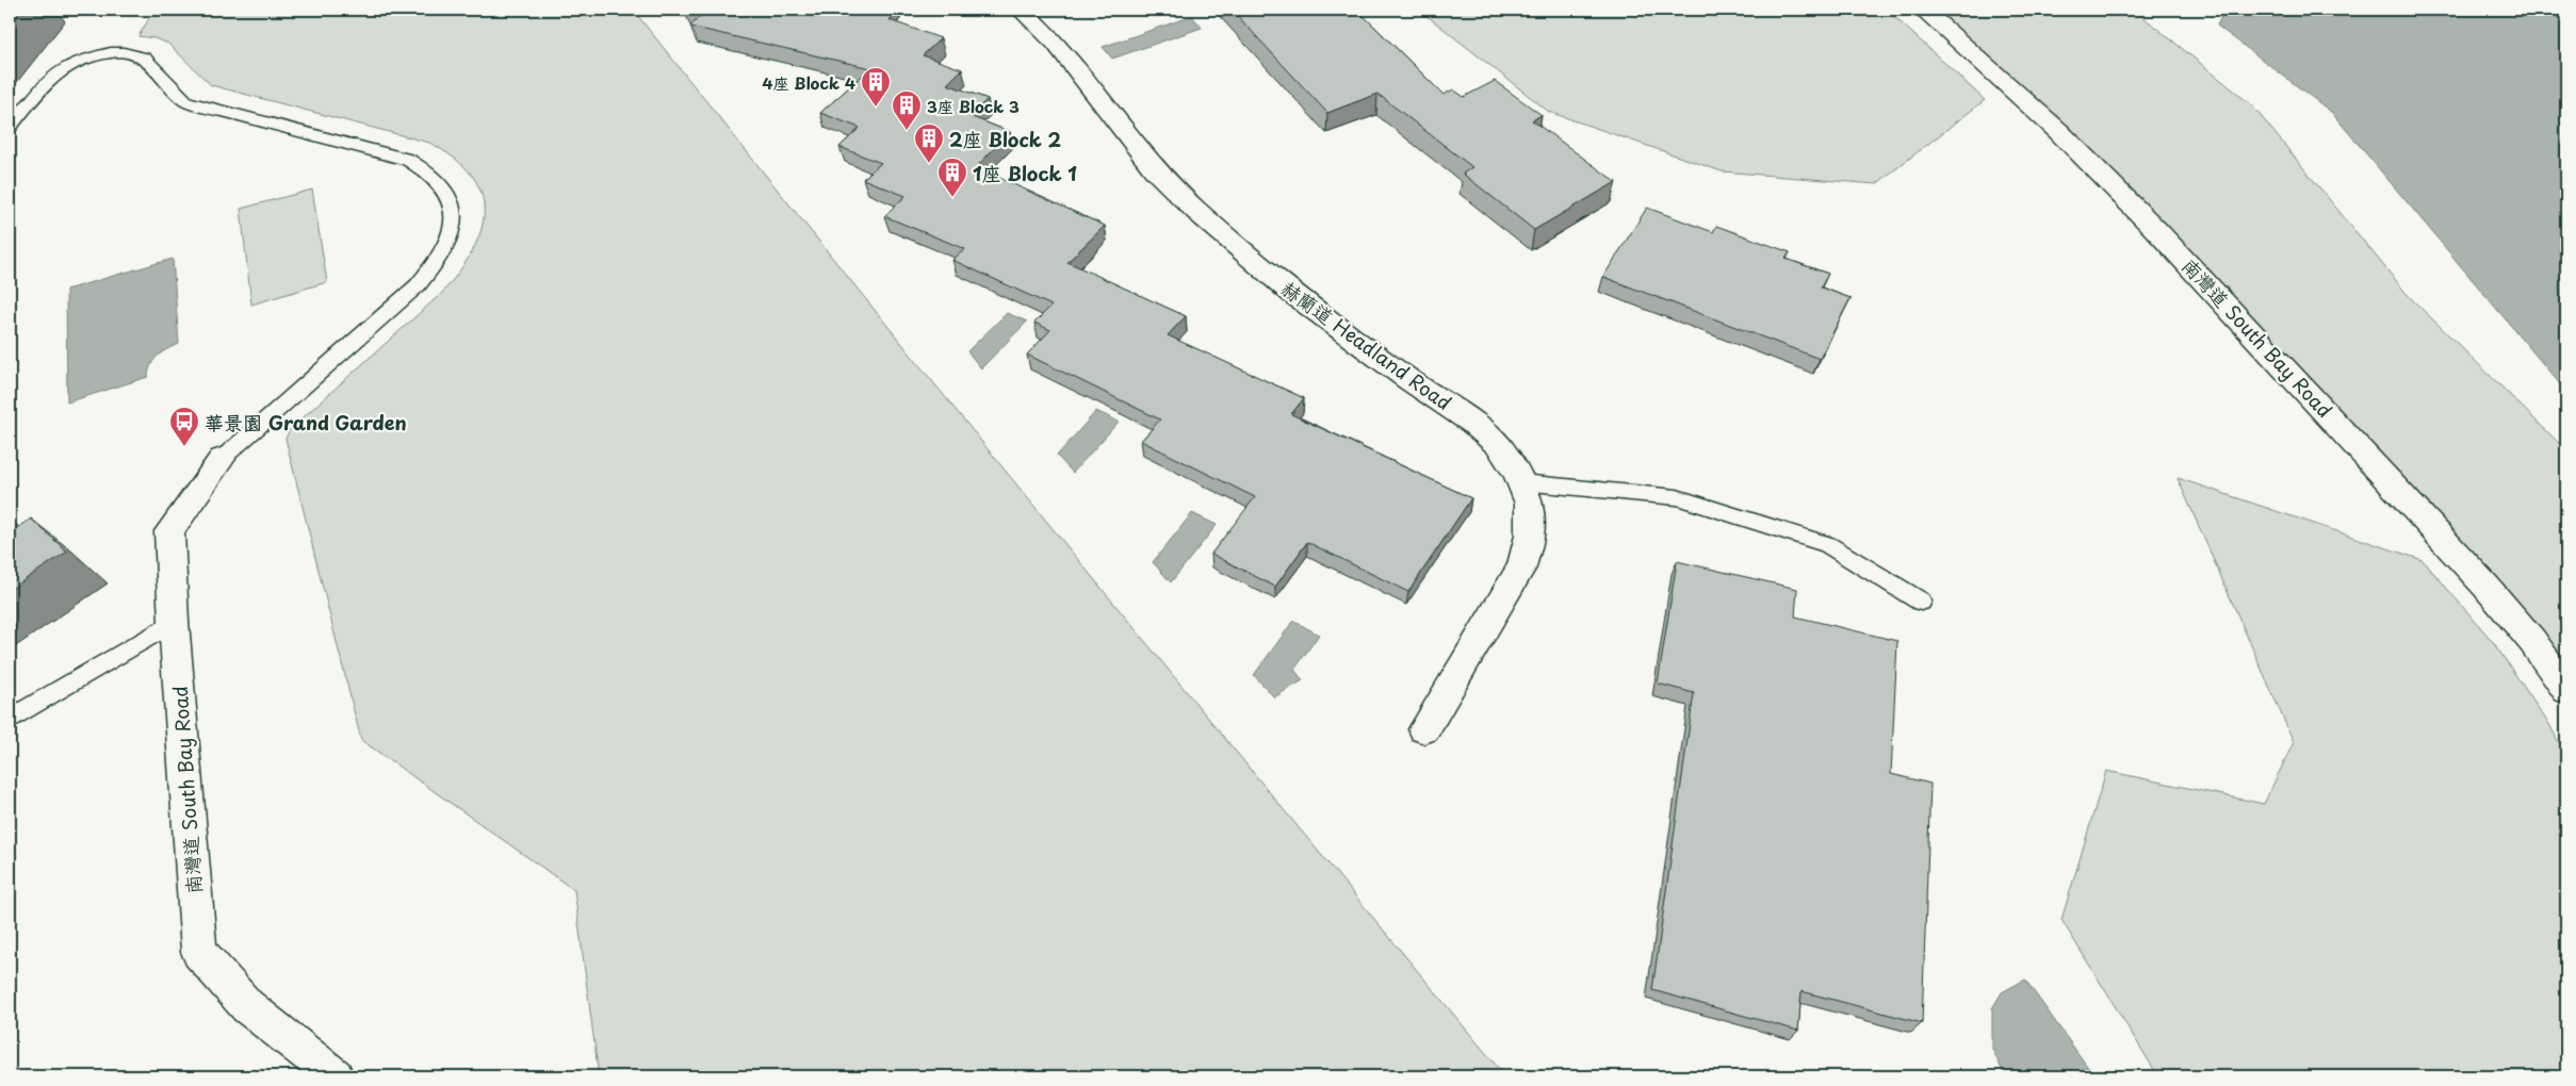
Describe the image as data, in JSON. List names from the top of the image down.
{
  "streets": {
    "street": ["南灣道 South Bay Road", "赫蘭道 Headland Road"]
  },
  "places": {
    "building": [
      "4座 Block 4",
      "3座 Block 3",
      "2座 Block 2",
      "1座 Block 1"
    ],
    "bus stop": ["華景園 Grand Garden"]
  }
}
